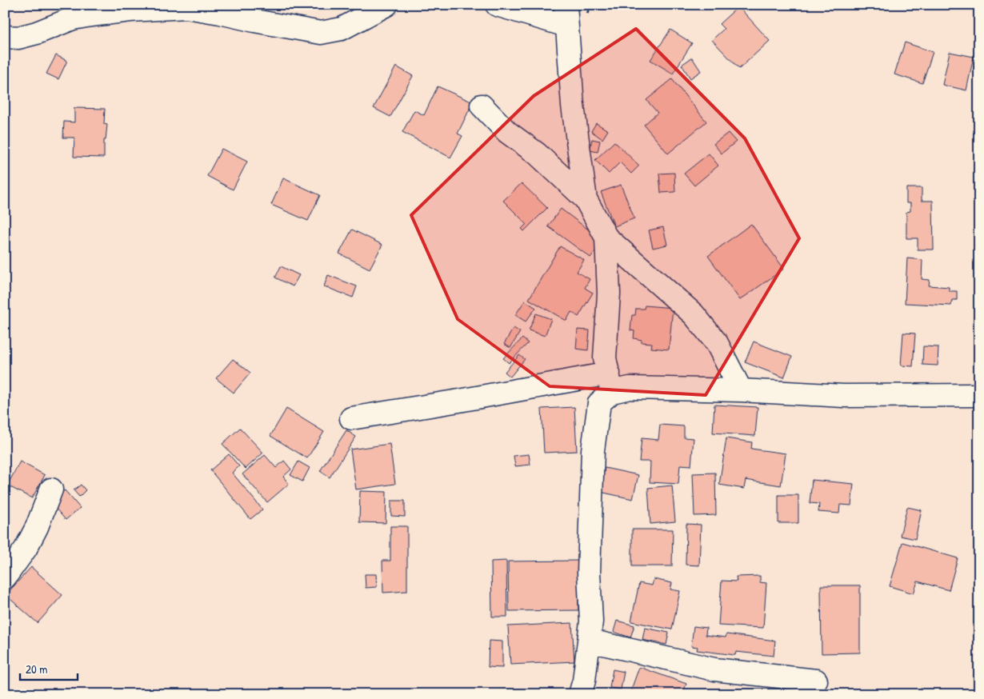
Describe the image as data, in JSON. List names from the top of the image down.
{
  "scale_bar": "20 m"
}
